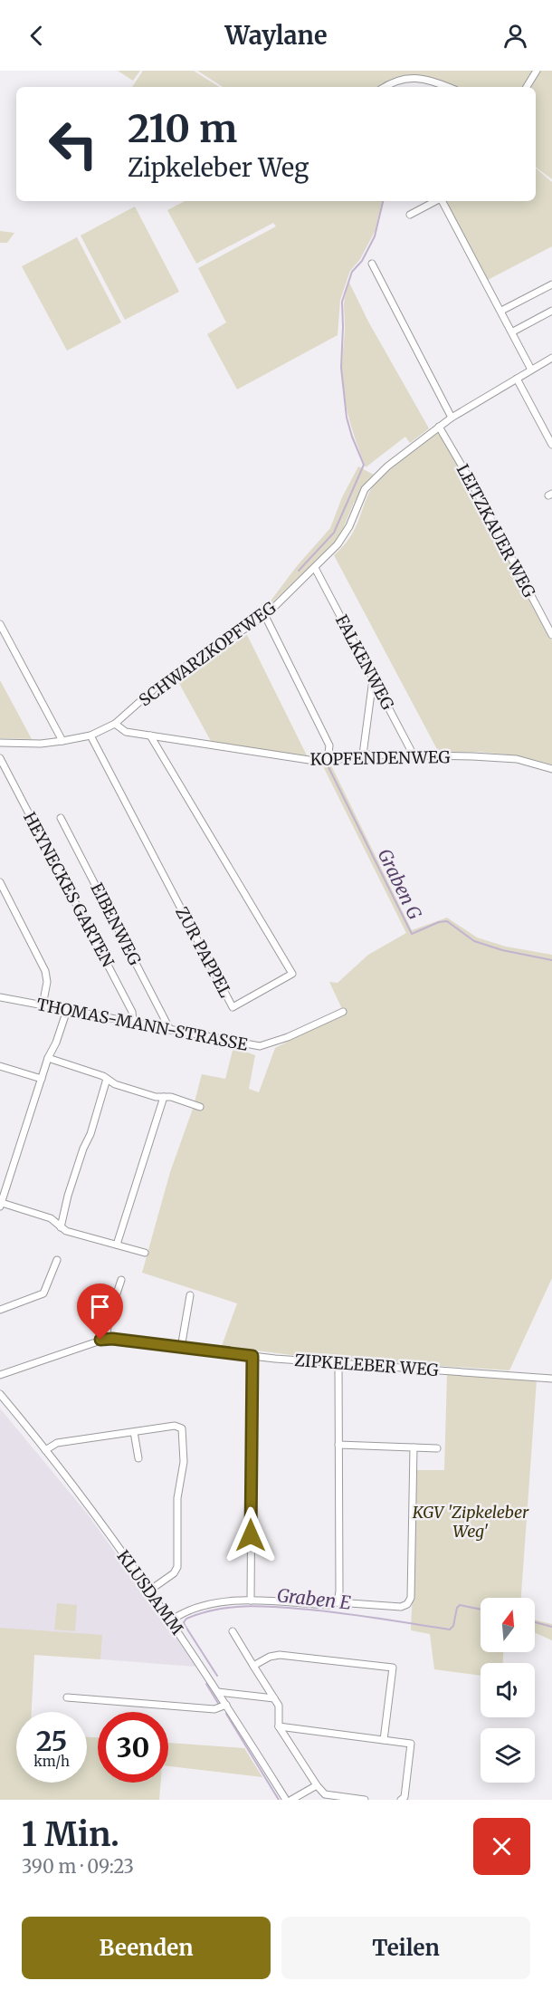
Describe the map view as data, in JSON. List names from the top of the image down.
{
  "streets": {
    "street": [
      "LEITZKAUER WEG",
      "SCHWARZKOPFWEG",
      "FALKENWEG",
      "KOPFENDENWEG",
      "HEYNECKES GARTEN",
      "EIBENWEG",
      "ZUR PAPPEL",
      "THOMAS-MANN-STRASSE",
      "ZIPKELEBER WEG",
      "KLUSDAMM"
    ]
  },
  "crossings": [
    ["LEITZKAUER WEG", "SCHWARZKOPFWEG"],
    ["SCHWARZKOPFWEG", "FALKENWEG"],
    ["SCHWARZKOPFWEG", "KOPFENDENWEG"],
    ["SCHWARZKOPFWEG", "ZUR PAPPEL"],
    ["FALKENWEG", "KOPFENDENWEG"],
    ["KOPFENDENWEG", "ZUR PAPPEL"],
    ["HEYNECKES GARTEN", "THOMAS-MANN-STRASSE"],
    ["EIBENWEG", "THOMAS-MANN-STRASSE"]
  ],
  "water": ["Graben G", "Graben E"],
  "parks": ["KGV 'Zipkeleber Weg'"],
  "north": "top",
  "page": {
    "header": "Waylane",
    "turn": ["210 m", "Zipkeleber Weg"],
    "speed": "25 km/h",
    "limit": "30",
    "heading": ["1 Min.", "390 m · 09:23"],
    "buttons": ["Beenden", "Teilen"]
  }
}
